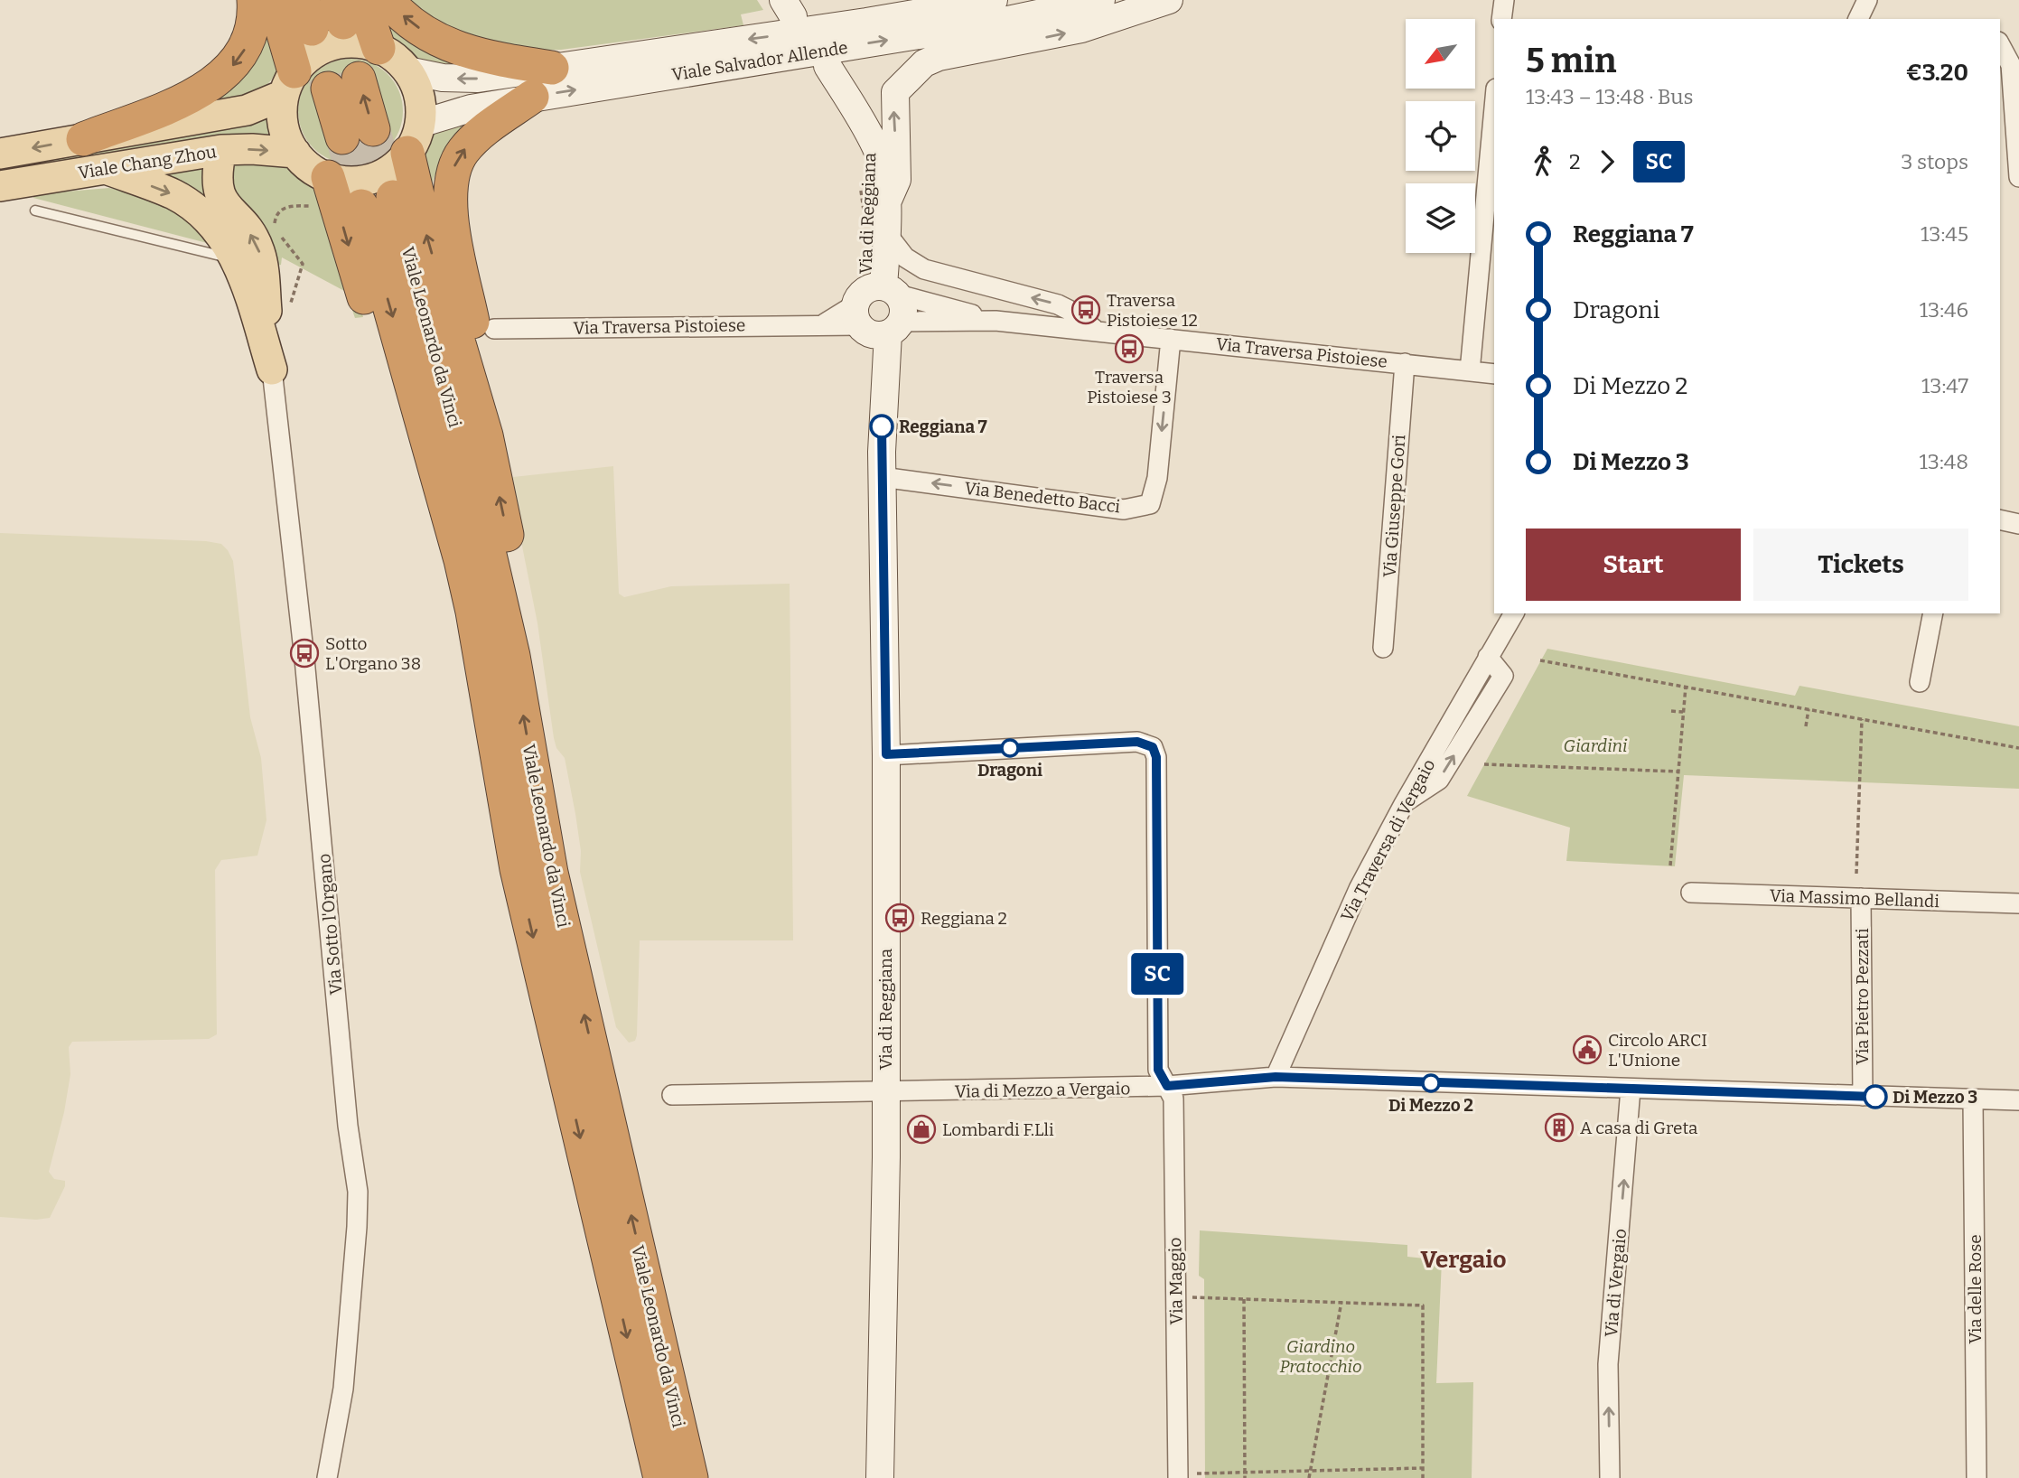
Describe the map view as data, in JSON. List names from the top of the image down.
{
  "streets": {
    "highway": ["Viale Leonardo da Vinci"],
    "main road": ["Viale Salvador Allende", "Viale Chang Zhou", "Via di Reggiana"],
    "street": [
      "Via Traversa Pistoiese",
      "Via Benedetto Bacci",
      "Via Giuseppe Gori",
      "Via Traversa di Vergaio",
      "Via Massimo Bellandi",
      "Via Sotto l'Organo",
      "Via Pietro Pezzati",
      "Via di Mezzo a Vergaio",
      "Via Maggio",
      "Via di Vergaio",
      "Via delle Rose"
    ]
  },
  "crossings": [
    ["Viale Salvador Allende", "Viale Chang Zhou"],
    ["Via di Reggiana", "Via Traversa Pistoiese"],
    ["Via di Reggiana", "Via Benedetto Bacci"],
    ["Via di Reggiana", "Via di Mezzo a Vergaio"],
    ["Via di Reggiana", "Via Maggio"],
    ["Via Traversa Pistoiese", "Via Benedetto Bacci"],
    ["Via Traversa Pistoiese", "Via Giuseppe Gori"],
    ["Via Traversa di Vergaio", "Via di Mezzo a Vergaio"],
    ["Via Massimo Bellandi", "Via Pietro Pezzati"],
    ["Via Pietro Pezzati", "Via di Mezzo a Vergaio"],
    ["Via di Mezzo a Vergaio", "Via Maggio"],
    ["Via di Mezzo a Vergaio", "Via di Vergaio"],
    ["Via di Mezzo a Vergaio", "Via delle Rose"]
  ],
  "one_way": ["Via di Vergaio"],
  "districts": ["Vergaio"],
  "parks": ["Giardini", "Giardino Pratocchio"],
  "places": {
    "bus stop": [
      "Traversa Pistoiese 12",
      "Traversa Pistoiese 3",
      "Sotto L'Organo 38",
      "Reggiana 2"
    ],
    "other": [
      "Reggiana 7",
      "Dragoni",
      "Di Mezzo 2",
      "Di Mezzo 3"
    ],
    "public building": ["Circolo ARCI L'Unione"],
    "building": ["A casa di Greta"],
    "shop": ["Lombardi F.Lli"]
  },
  "lines": ["bus line SC"],
  "north": "bottom left",
  "page": {
    "on_map": "SC",
    "heading": ["5 min", "13:43 – 13:48 · Bus", "€3.20"],
    "legs": ["2", "SC", "3 stops"],
    "list": [
      {
        "name": "Reggiana 7",
        "value": "13:45"
      },
      {
        "name": "Dragoni",
        "value": "13:46"
      },
      {
        "name": "Di Mezzo 2",
        "value": "13:47"
      },
      {
        "name": "Di Mezzo 3",
        "value": "13:48"
      }
    ],
    "buttons": ["Start", "Tickets"]
  }
}
